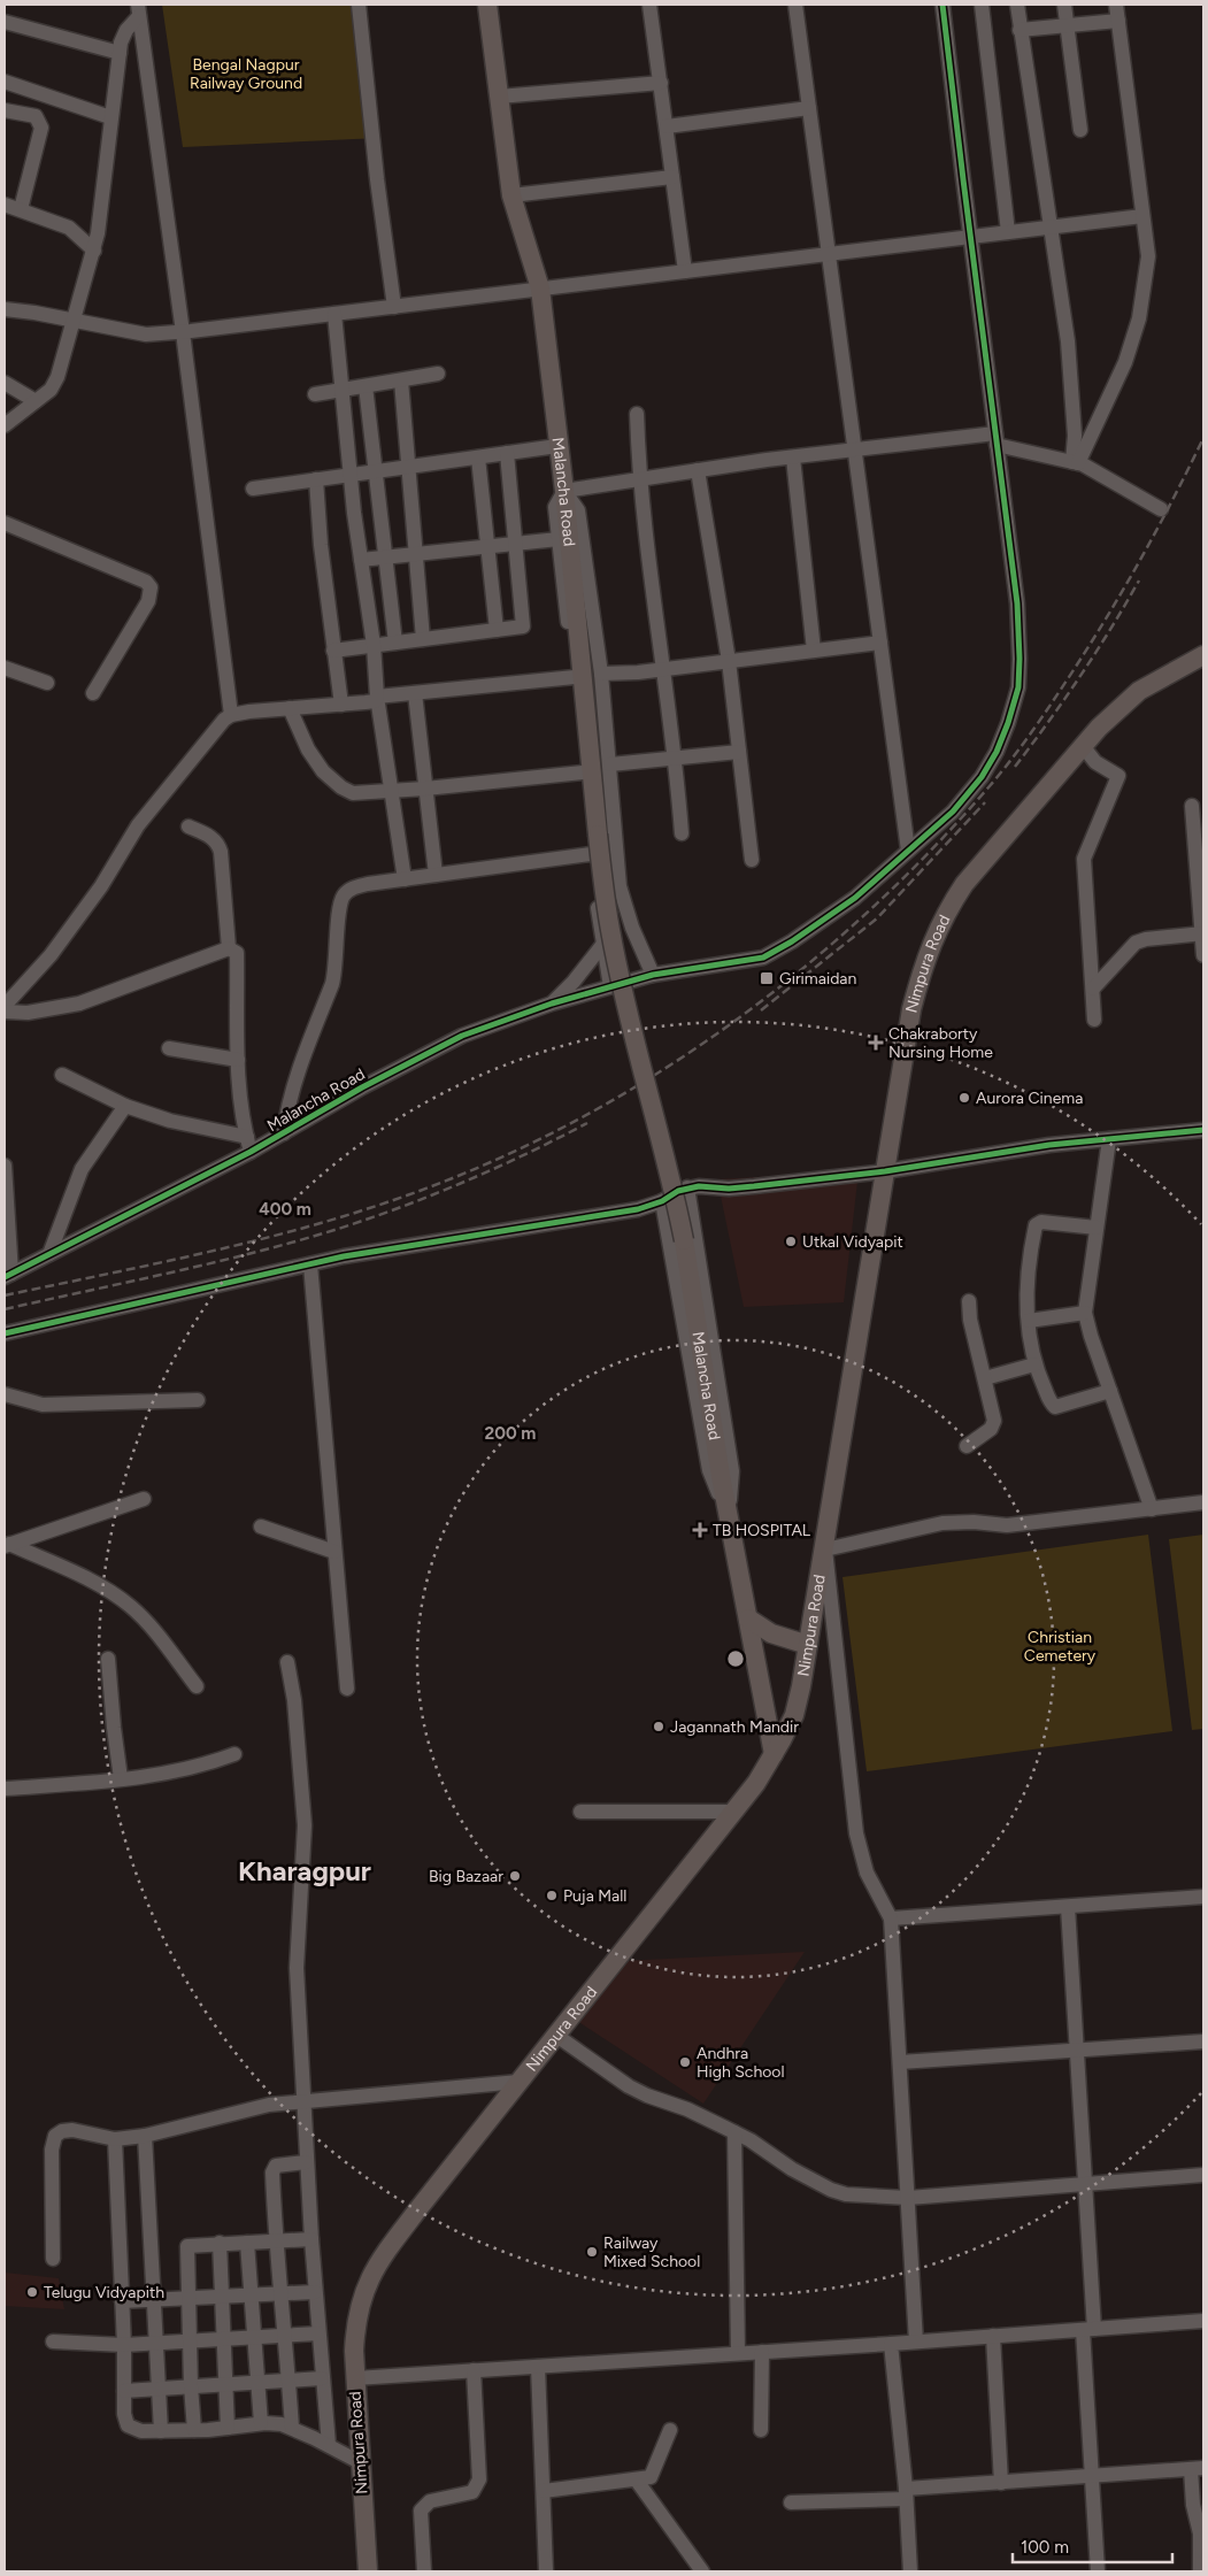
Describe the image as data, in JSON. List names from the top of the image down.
{
  "streets": {
    "main road": ["Malancha Road", "Nimpura Road"]
  },
  "crossings": [
    ["Malancha Road", "Nimpura Road"]
  ],
  "districts": ["Kharagpur"],
  "parks": ["Bengal Nagpur Railway Ground", "Christian Cemetery"],
  "places": {
    "transit": ["Girimaidan"],
    "health": ["Chakraborty Nursing Home", "TB HOSPITAL"],
    "other": [
      "Aurora Cinema",
      "Utkal Vidyapit",
      "Jagannath Mandir",
      "Big Bazaar",
      "Puja Mall",
      "Andhra High School",
      "Railway Mixed School",
      "Telugu Vidyapith"
    ]
  },
  "scale_bar": "100 m",
  "rings": ["400 m", "200 m"]
}
